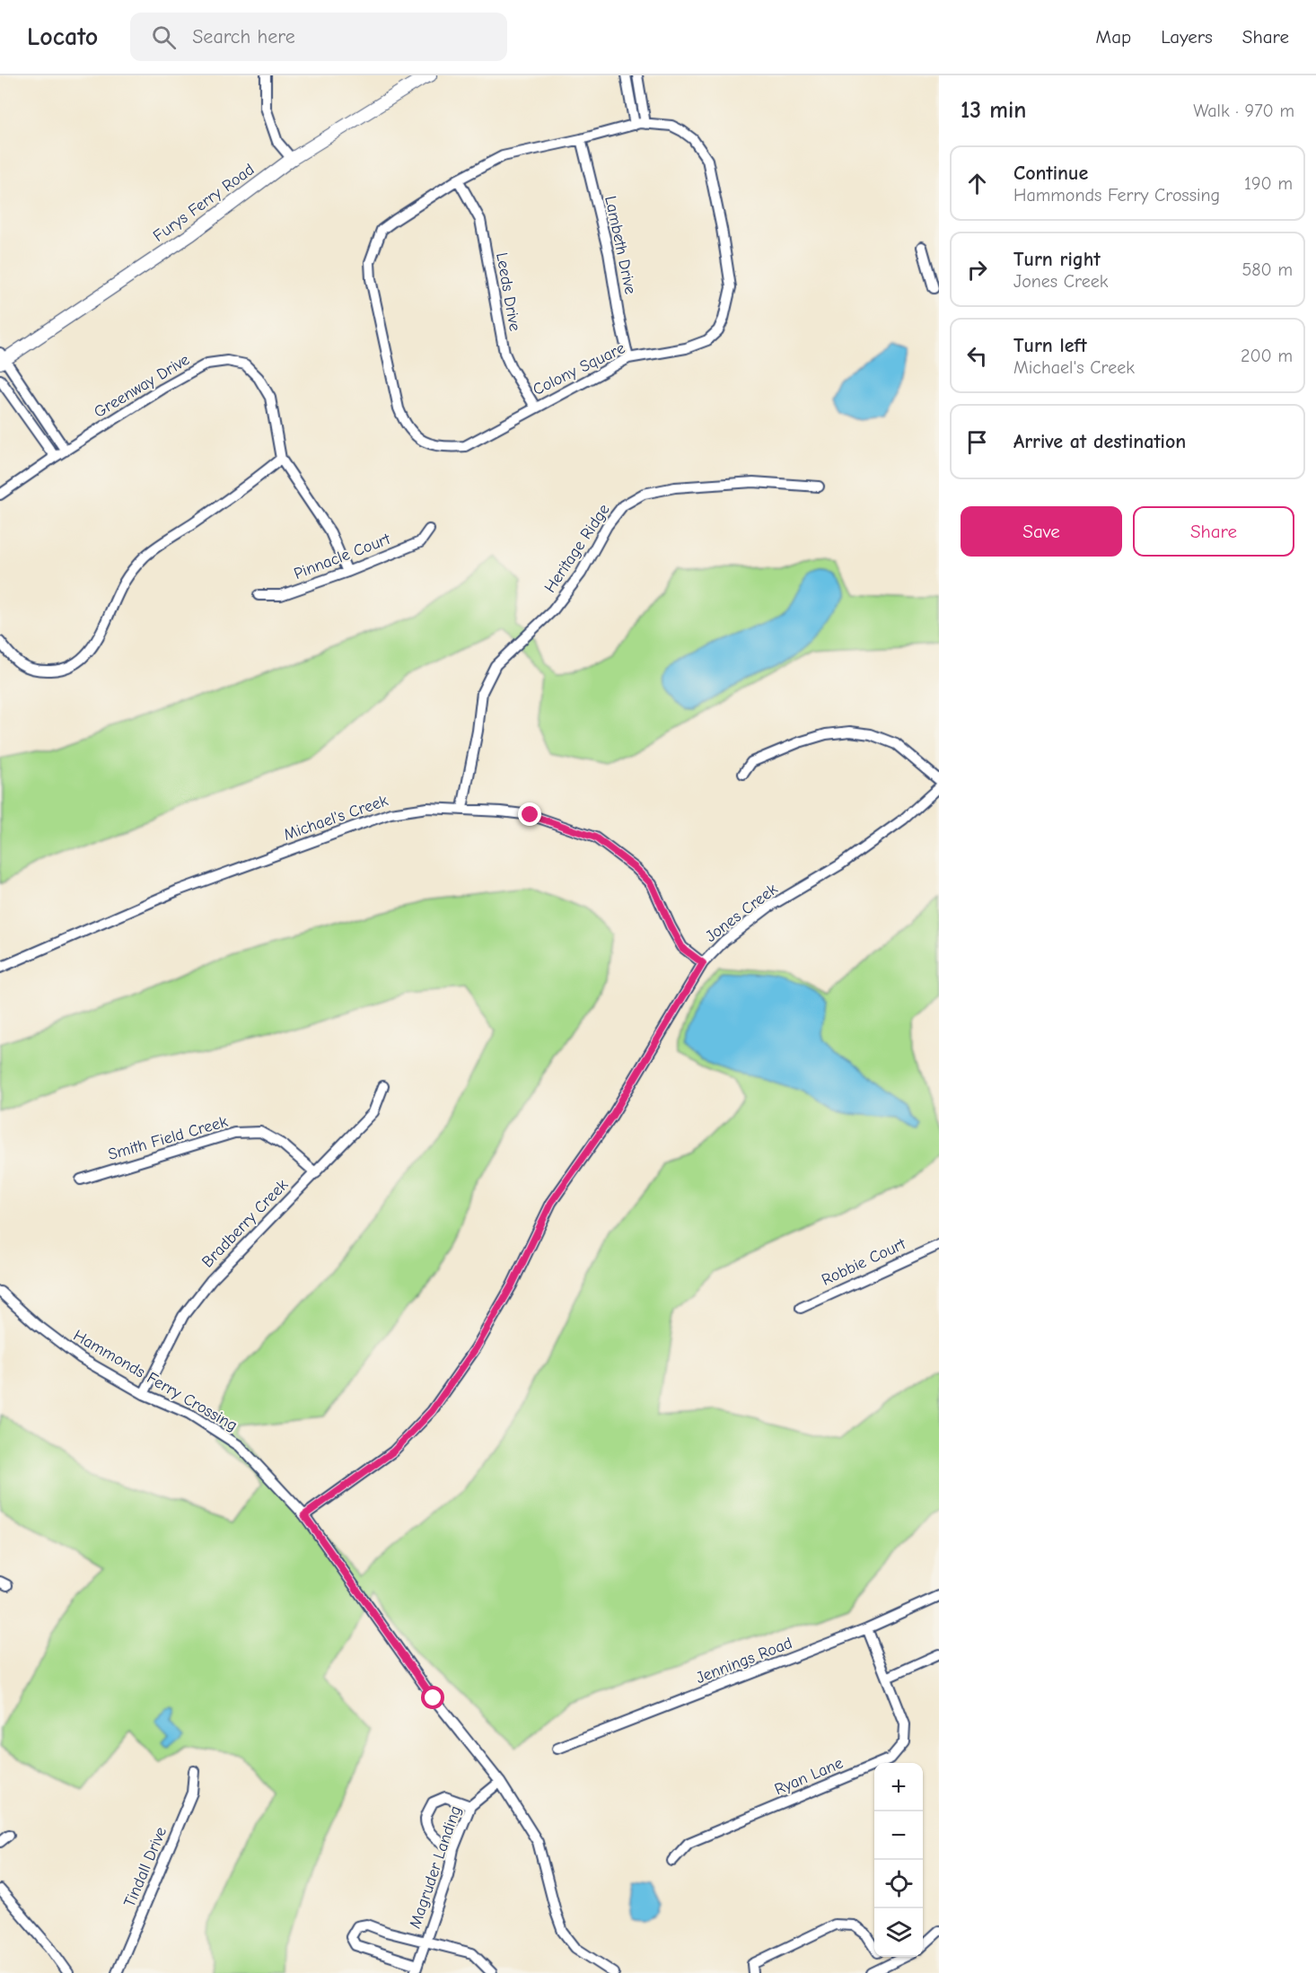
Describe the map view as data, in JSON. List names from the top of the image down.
{
  "streets": {
    "main road": ["Furys Ferry Road"],
    "street": [
      "Lambeth Drive",
      "Leeds Drive",
      "Colony Square",
      "Greenway Drive",
      "Heritage Ridge",
      "Pinnacle Court",
      "Michael's Creek",
      "Jones Creek",
      "Smith Field Creek",
      "Bradberry Creek",
      "Robbie Court",
      "Hammonds Ferry Crossing",
      "Jennings Road",
      "Ryan Lane",
      "Tindall Drive",
      "Magruder Landing"
    ]
  },
  "crossings": [
    ["Lambeth Drive", "Colony Square"],
    ["Leeds Drive", "Colony Square"],
    ["Greenway Drive", "Pinnacle Court"],
    ["Heritage Ridge", "Michael's Creek"],
    ["Michael's Creek", "Jones Creek"],
    ["Jones Creek", "Hammonds Ferry Crossing"],
    ["Smith Field Creek", "Bradberry Creek"],
    ["Bradberry Creek", "Hammonds Ferry Crossing"],
    ["Hammonds Ferry Crossing", "Magruder Landing"],
    ["Jennings Road", "Ryan Lane"]
  ],
  "page": {
    "header": "Locato",
    "search": "Search here",
    "nav": ["Map", "Layers", "Share"],
    "heading": ["13 min", "Walk · 970 m"],
    "list": [
      ["Continue", "Hammonds Ferry Crossing", "190 m"],
      ["Turn right", "Jones Creek", "580 m"],
      ["Turn left", "Michael's Creek", "200 m"],
      "Arrive at destination"
    ],
    "buttons": ["Save", "Share"],
    "map_buttons": ["+", "−"]
  }
}
